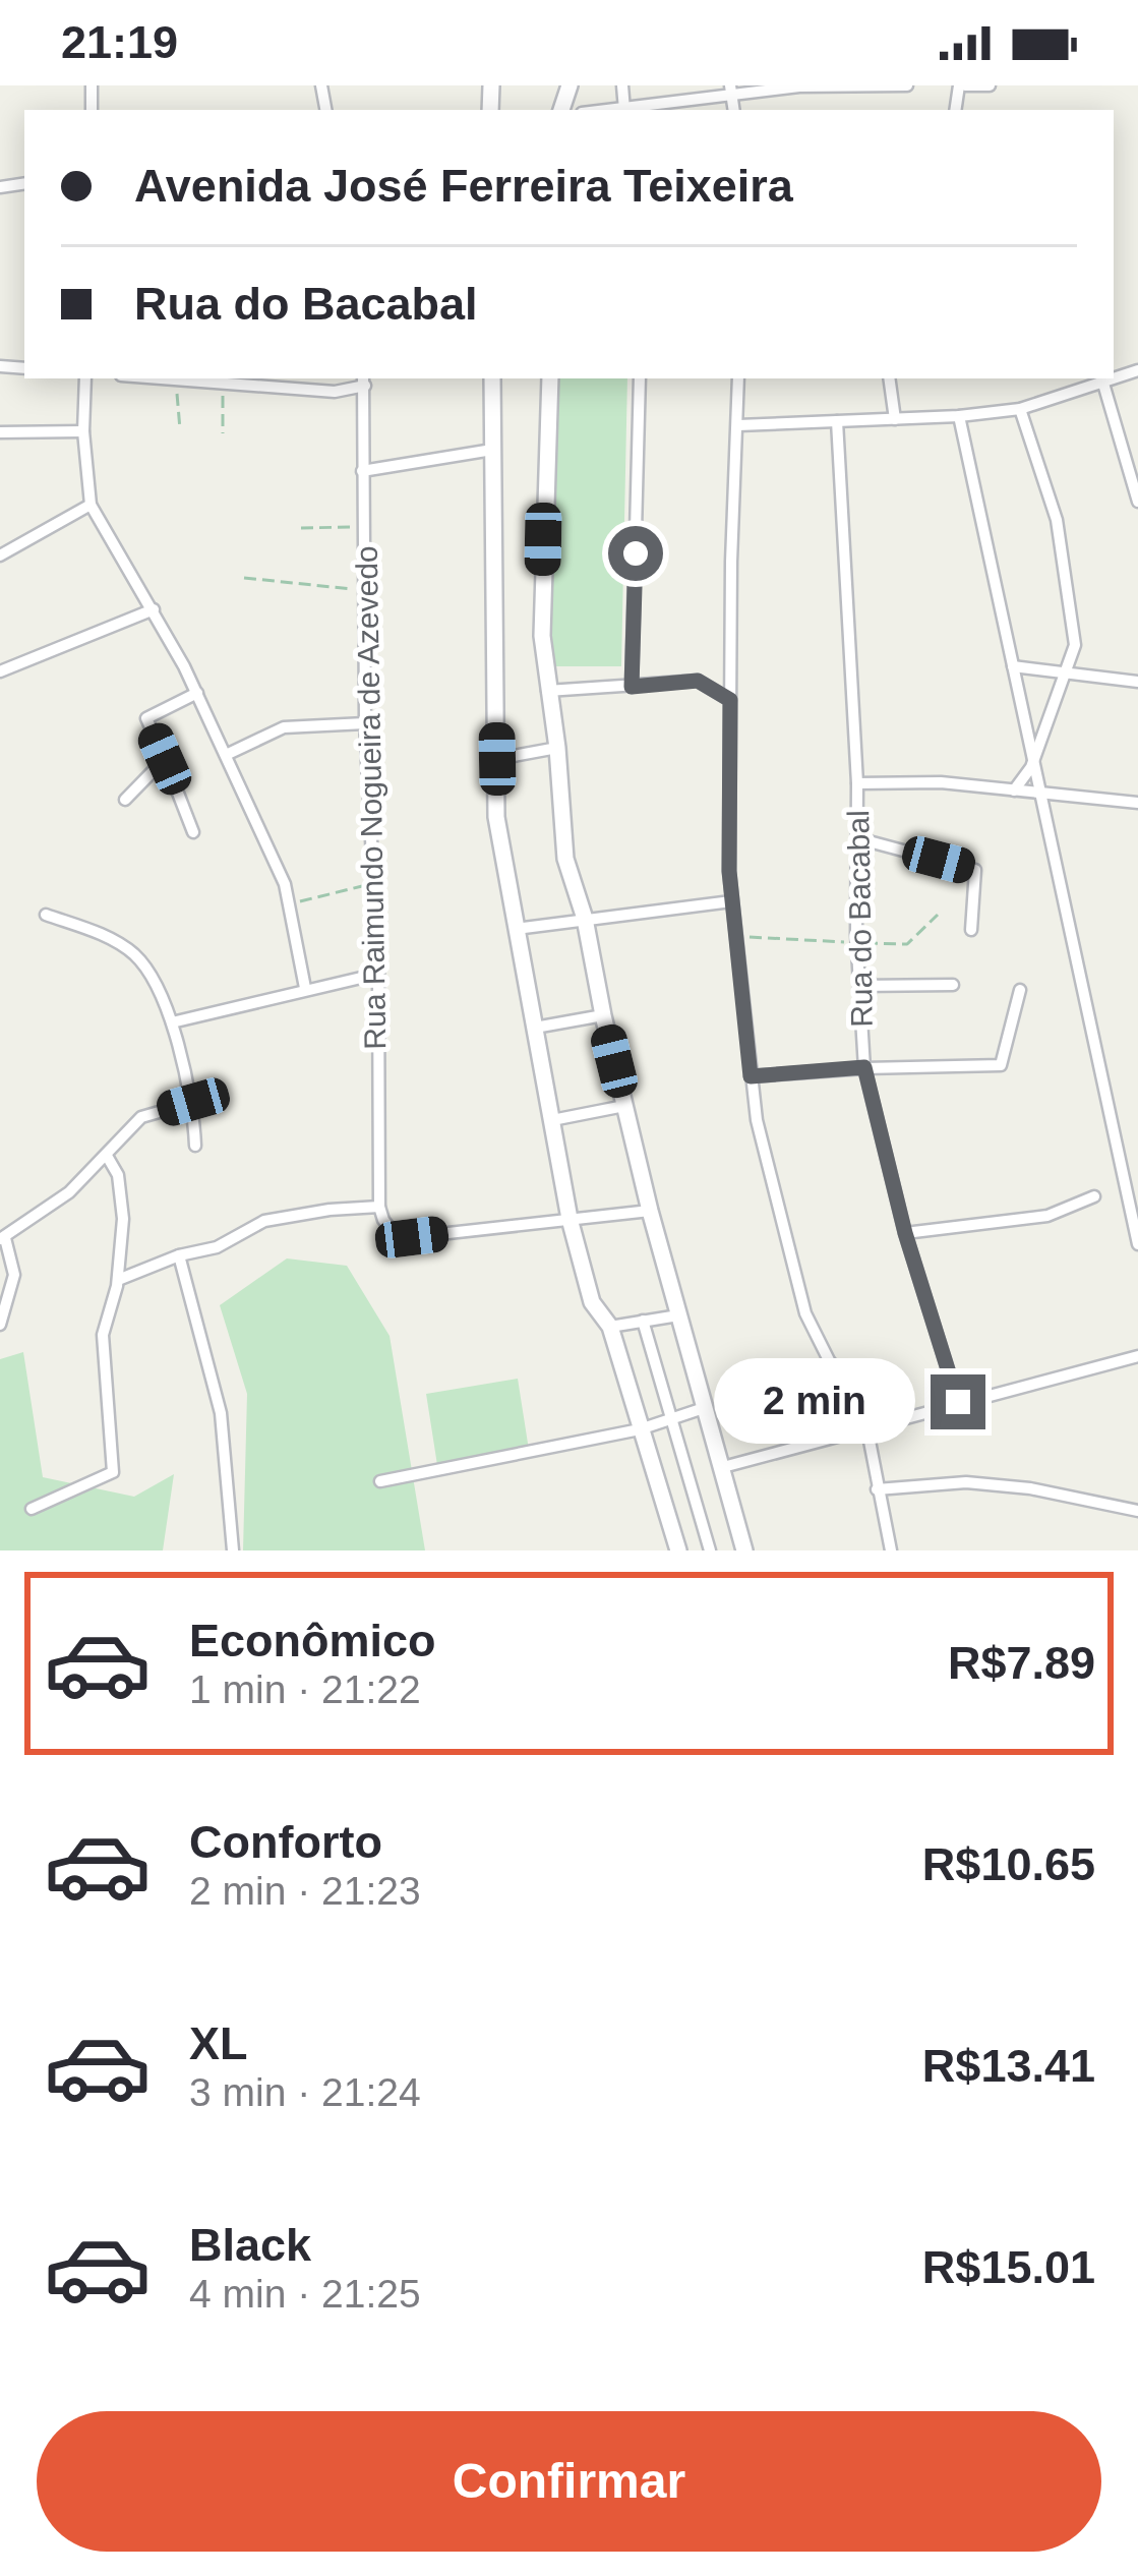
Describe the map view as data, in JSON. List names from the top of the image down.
{
  "streets": {
    "street": ["Rua Raimundo Nogueira de Azevedo", "Rua do Bacabal"]
  },
  "page": {
    "status": "21:19",
    "banner": ["Avenida José Ferreira Teixeira", "Rua do Bacabal"],
    "bubble": "2 min",
    "list": [
      {
        "name": "Econômico",
        "note": "1 min · 21:22",
        "value": "R$7.89"
      },
      {
        "name": "Conforto",
        "note": "2 min · 21:23",
        "value": "R$10.65"
      },
      {
        "name": "XL",
        "note": "3 min · 21:24",
        "value": "R$13.41"
      },
      {
        "name": "Black",
        "note": "4 min · 21:25",
        "value": "R$15.01"
      }
    ],
    "buttons": "Confirmar"
  }
}
